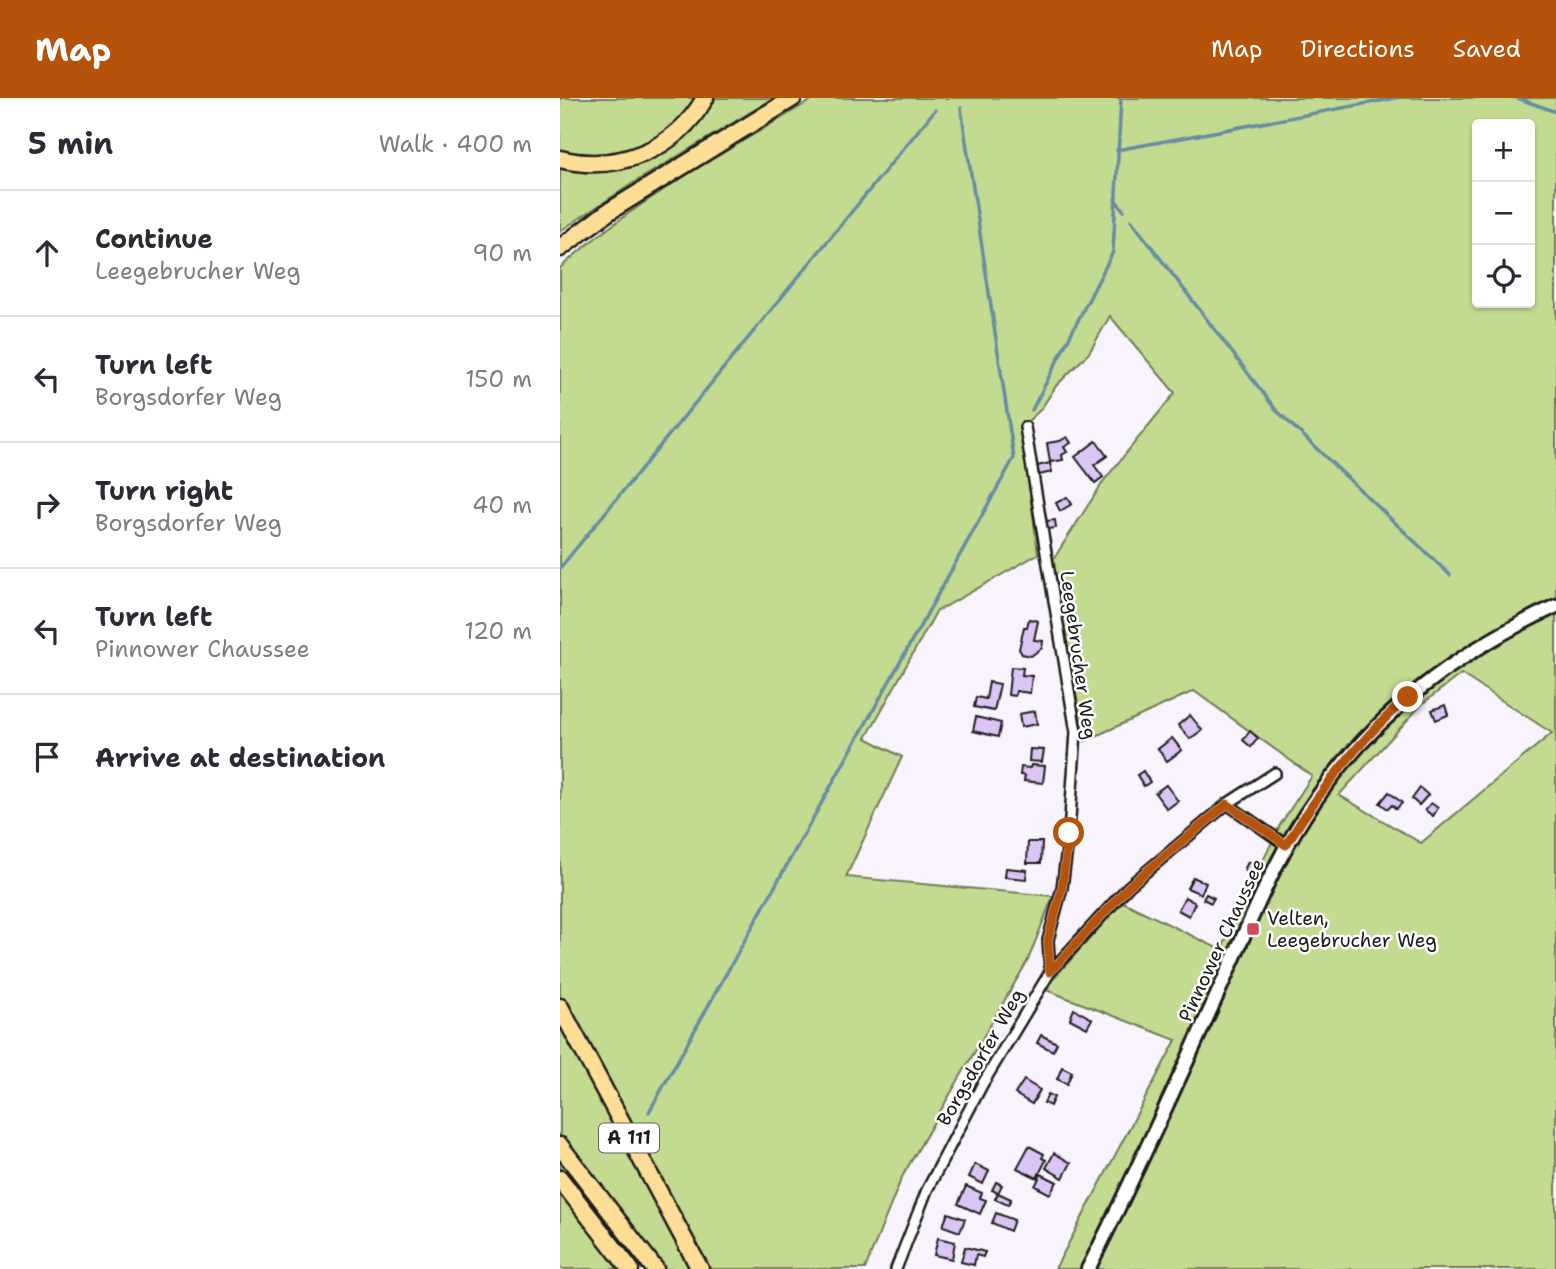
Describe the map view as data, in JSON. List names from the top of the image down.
{
  "streets": {
    "highway": ["A 111"],
    "main road": ["Pinnower Chaussee"],
    "street": ["Leegebrucher Weg", "Borgsdorfer Weg"]
  },
  "crossings": [
    ["Leegebrucher Weg", "Borgsdorfer Weg"]
  ],
  "places": {
    "transit": ["Velten, Leegebrucher Weg"]
  },
  "page": {
    "header": "Map",
    "nav": ["Map", "Directions", "Saved"],
    "heading": ["5 min", "Walk · 400 m"],
    "map_buttons": ["+", "−"],
    "list": [
      ["Continue", "Leegebrucher Weg", "90 m"],
      ["Turn left", "Borgsdorfer Weg", "150 m"],
      ["Turn right", "Borgsdorfer Weg", "40 m"],
      ["Turn left", "Pinnower Chaussee", "120 m"],
      "Arrive at destination"
    ]
  }
}
